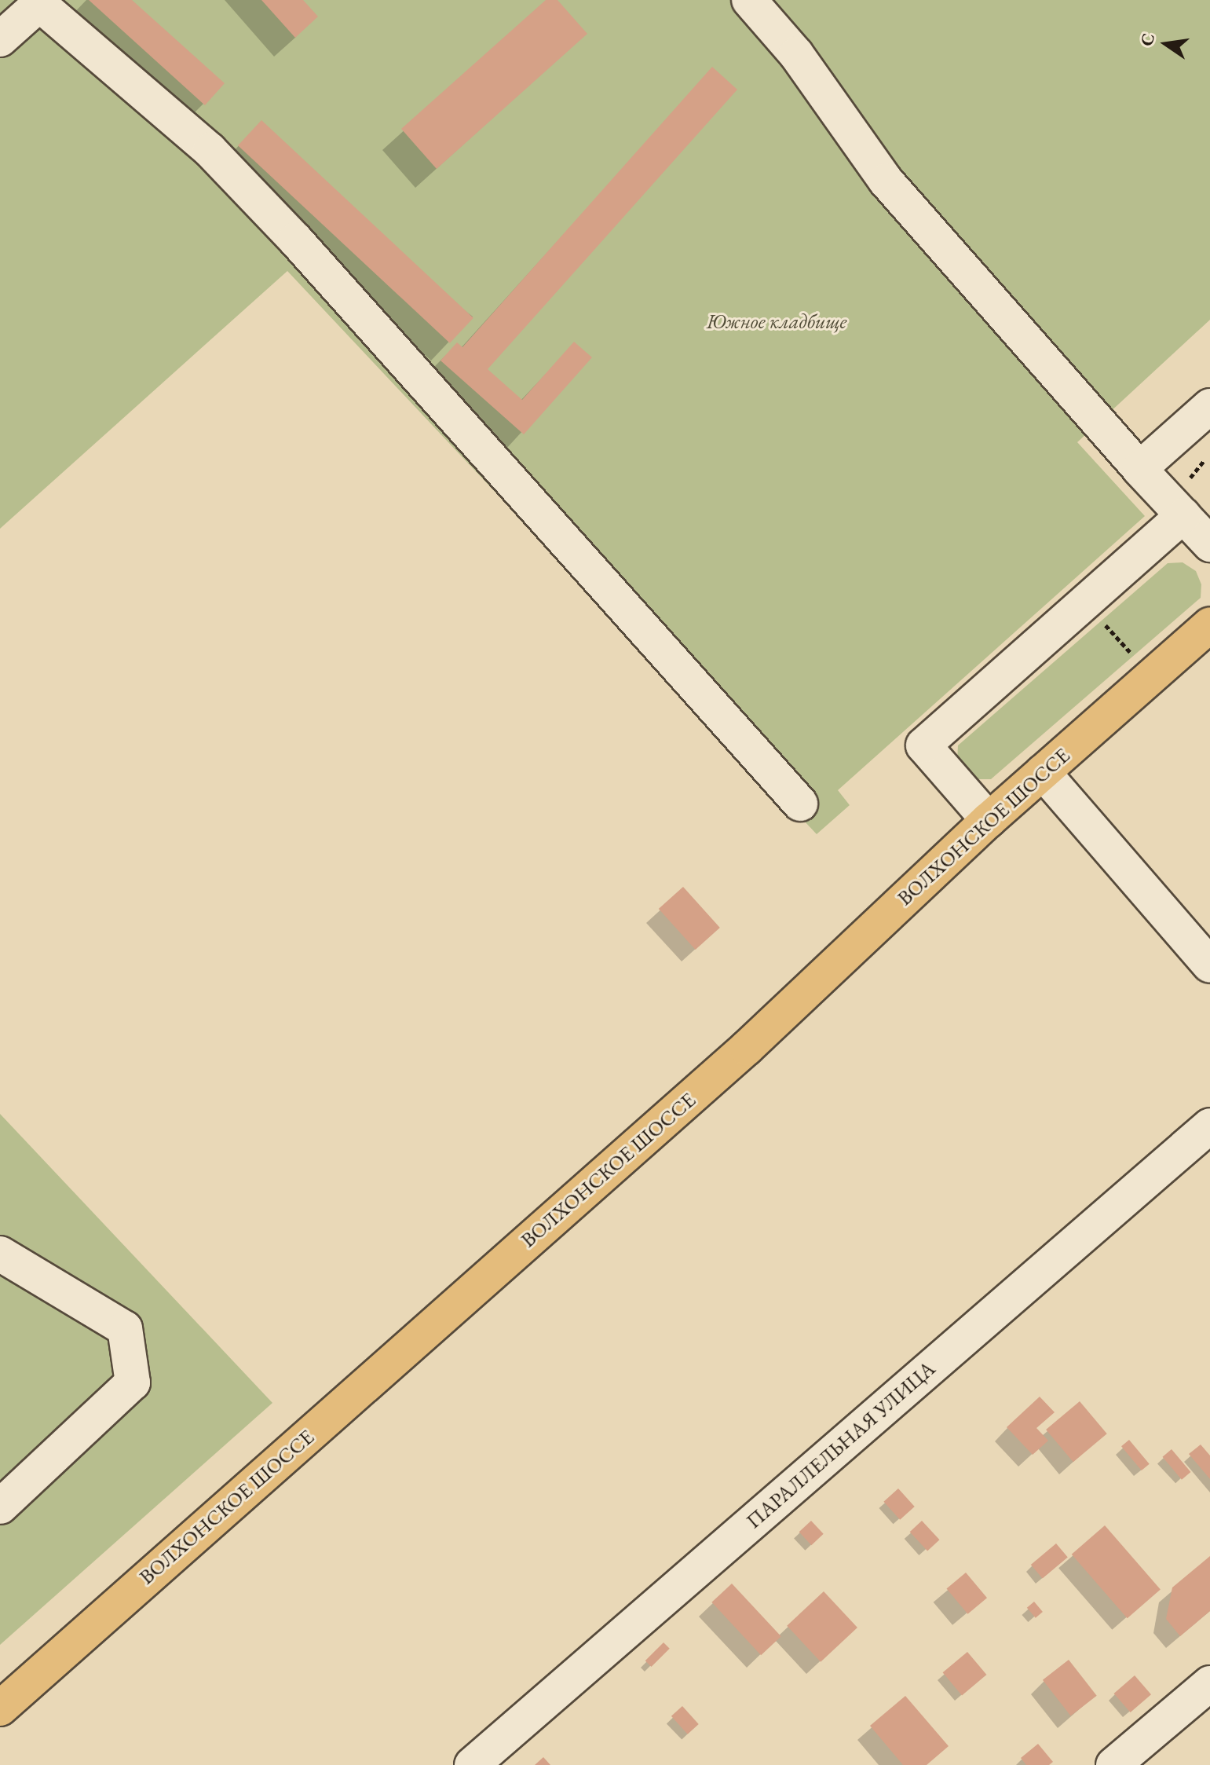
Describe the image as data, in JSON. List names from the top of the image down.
{
  "streets": {
    "main road": ["ВОЛХОНСКОЕ ШОССЕ"],
    "street": ["ПАРАЛЛЕЛЬНАЯ УЛИЦА"]
  },
  "parks": ["Южное кладбище"],
  "north": "left"
}
